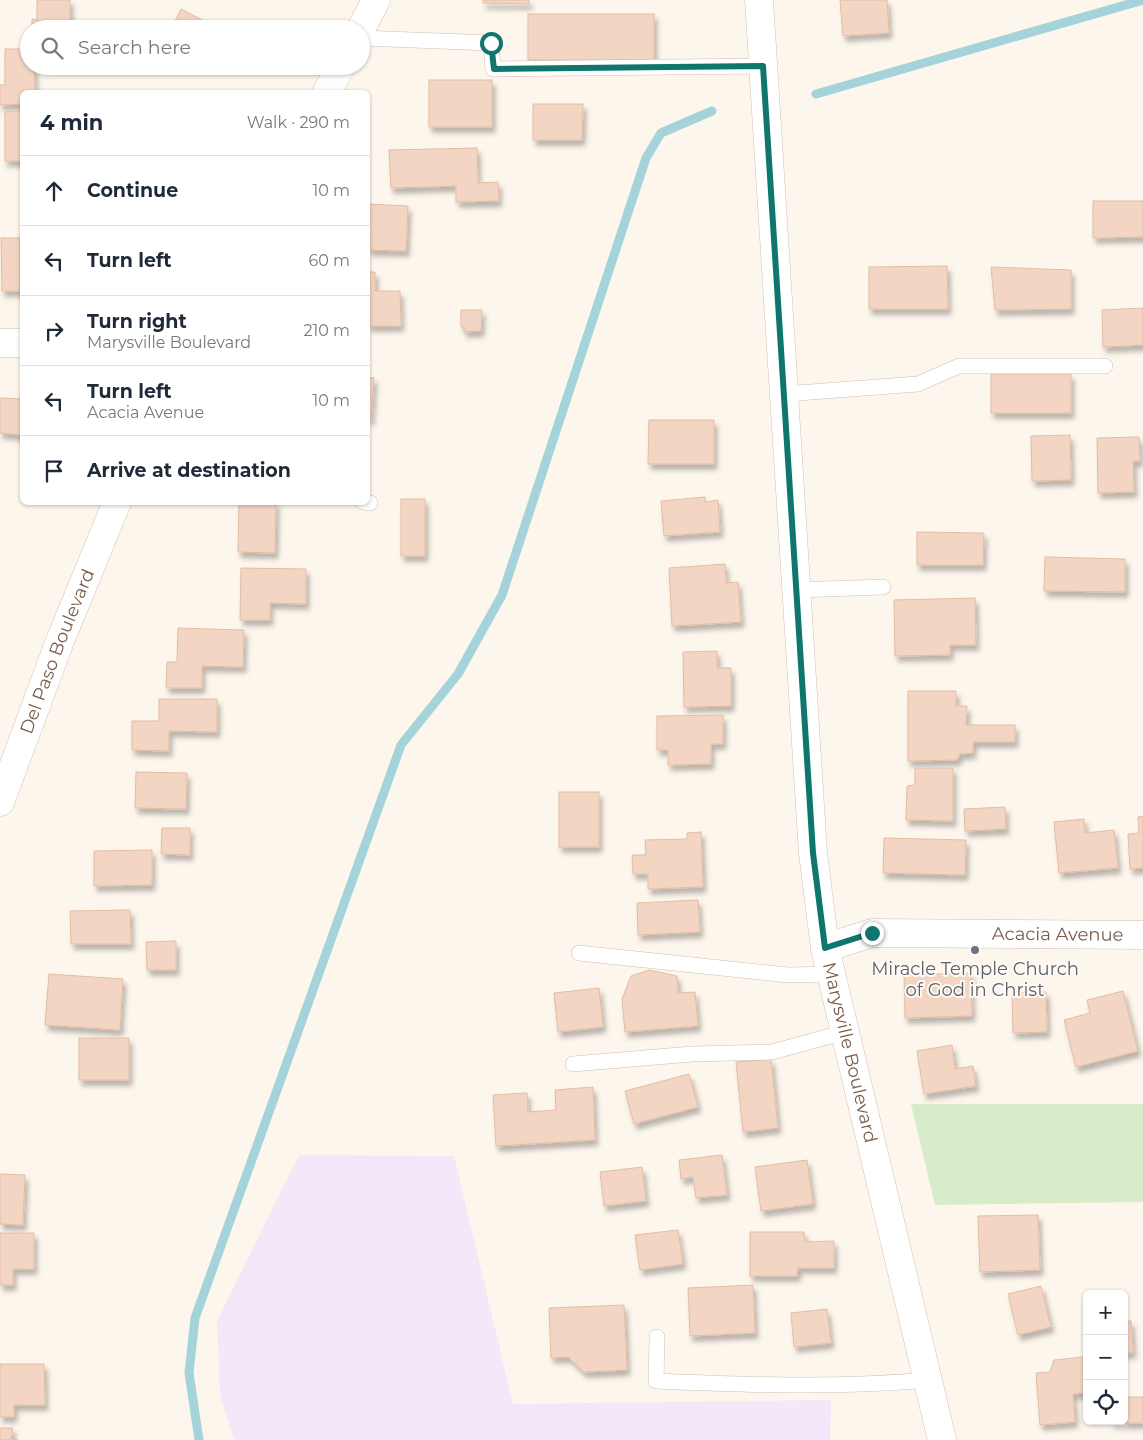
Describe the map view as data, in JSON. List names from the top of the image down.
{
  "streets": {
    "main road": ["Del Paso Boulevard", "Acacia Avenue", "Marysville Boulevard"]
  },
  "crossings": [
    ["Acacia Avenue", "Marysville Boulevard"]
  ],
  "places": ["Miracle Temple Church of God in Christ"],
  "page": {
    "search": "Search here",
    "heading": ["4 min", "Walk · 290 m"],
    "list": [
      ["Continue", "10 m"],
      ["Turn left", "60 m"],
      ["Turn right", "Marysville Boulevard", "210 m"],
      ["Turn left", "Acacia Avenue", "10 m"],
      "Arrive at destination"
    ],
    "map_buttons": ["+", "−"]
  }
}
